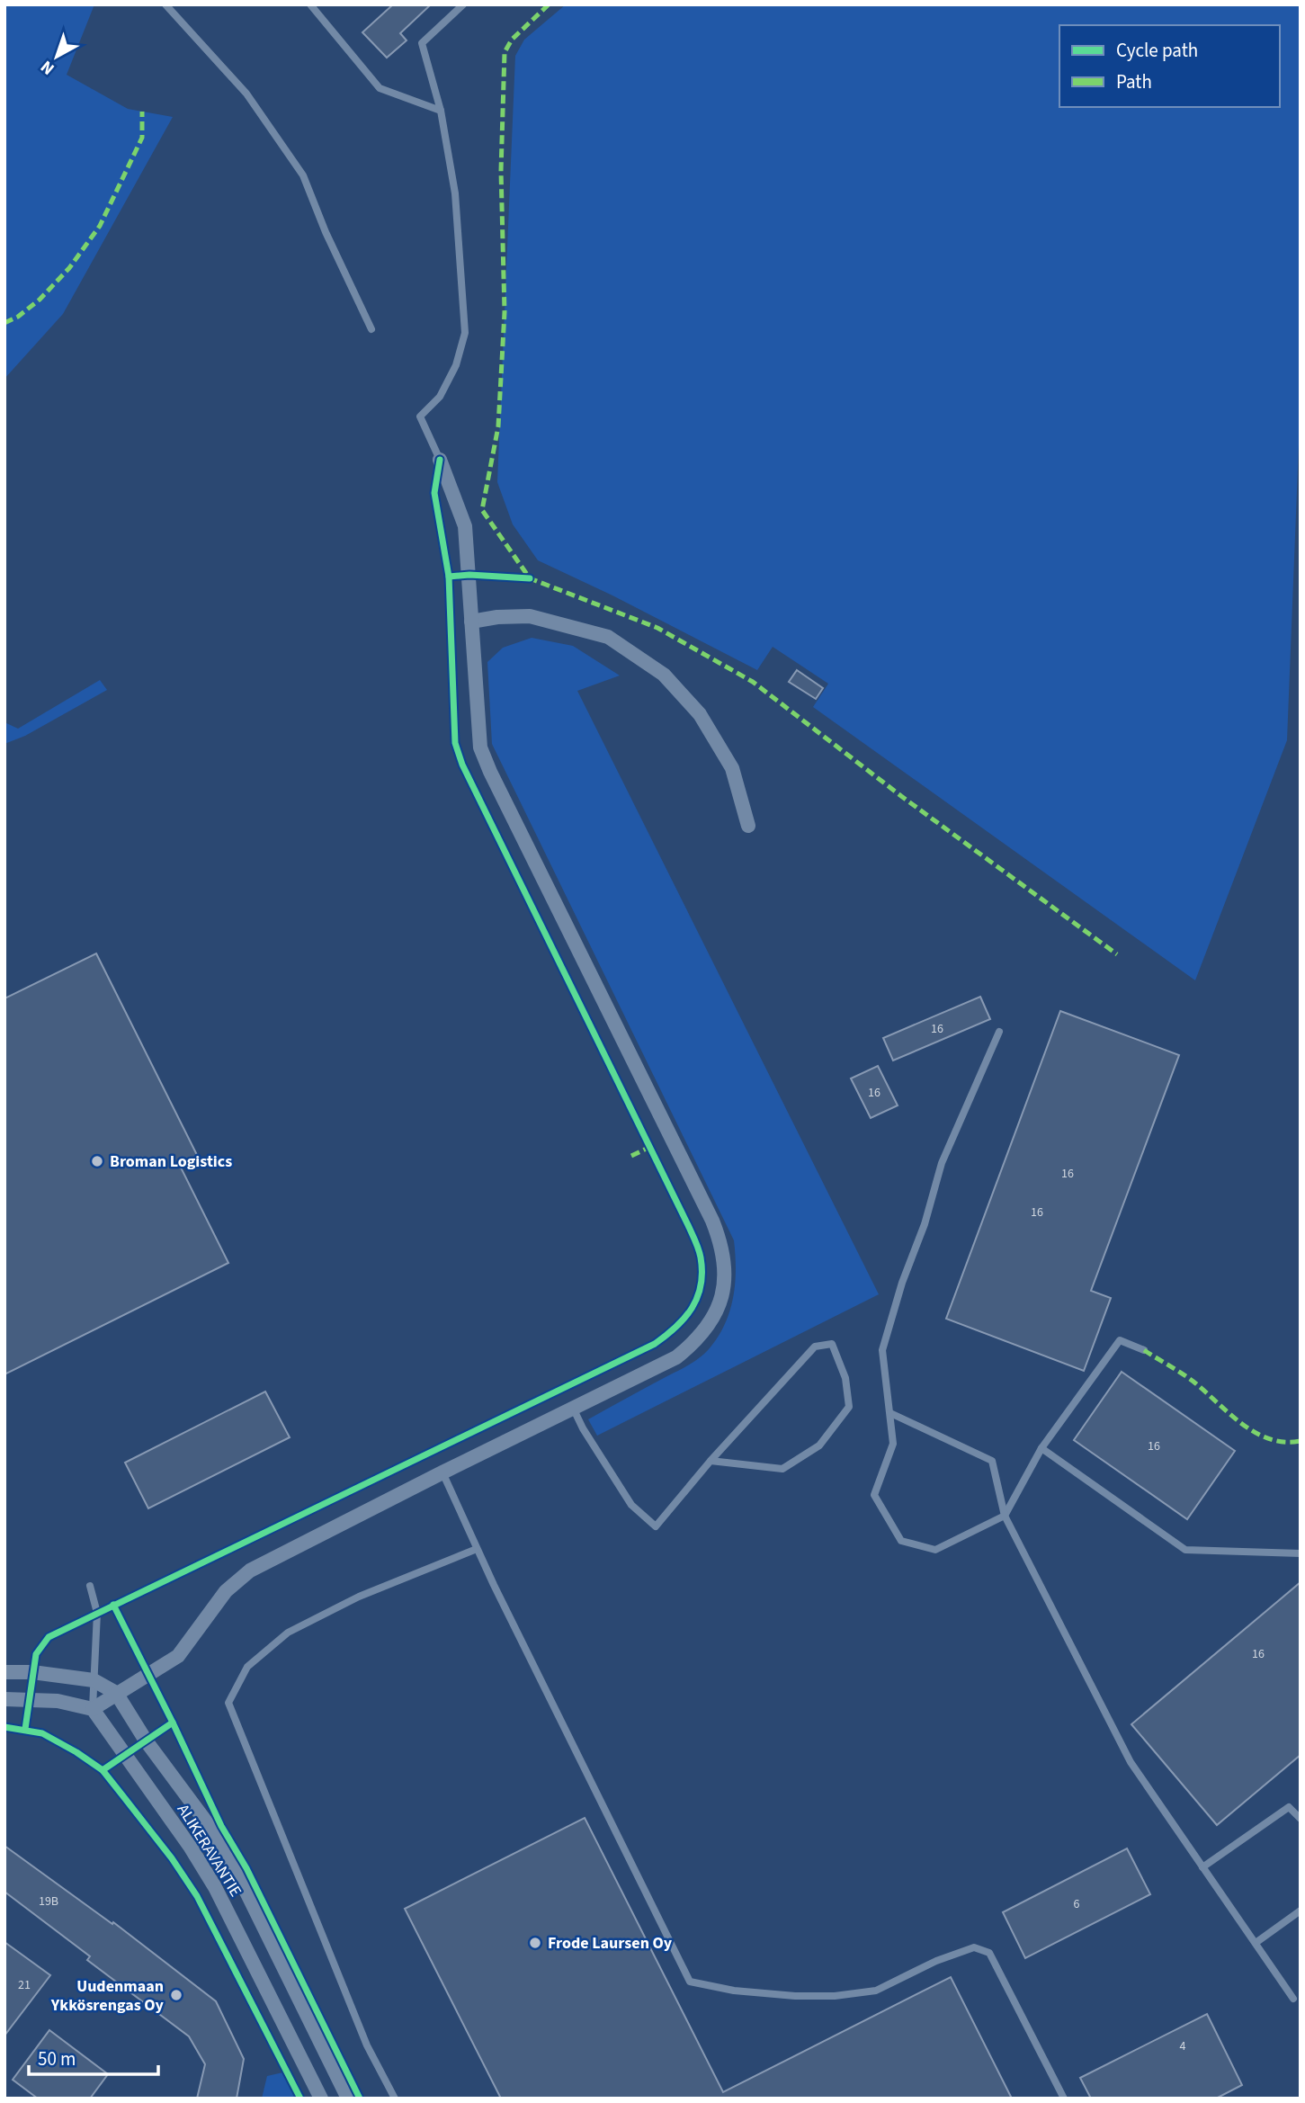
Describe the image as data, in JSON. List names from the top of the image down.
{
  "streets": {
    "street": ["ALIKERAVANTIE"]
  },
  "places": ["Broman Logistics", "Frode Laursen Oy", "Uudenmaan Ykkösrengas Oy"],
  "house_numbers": [
    "16",
    "16",
    "16",
    "16",
    "16",
    "16",
    "19B",
    "6",
    "21",
    "4"
  ],
  "legend": ["Cycle path", "Path"],
  "scale_bar": "50 m",
  "north": "bottom left"
}
